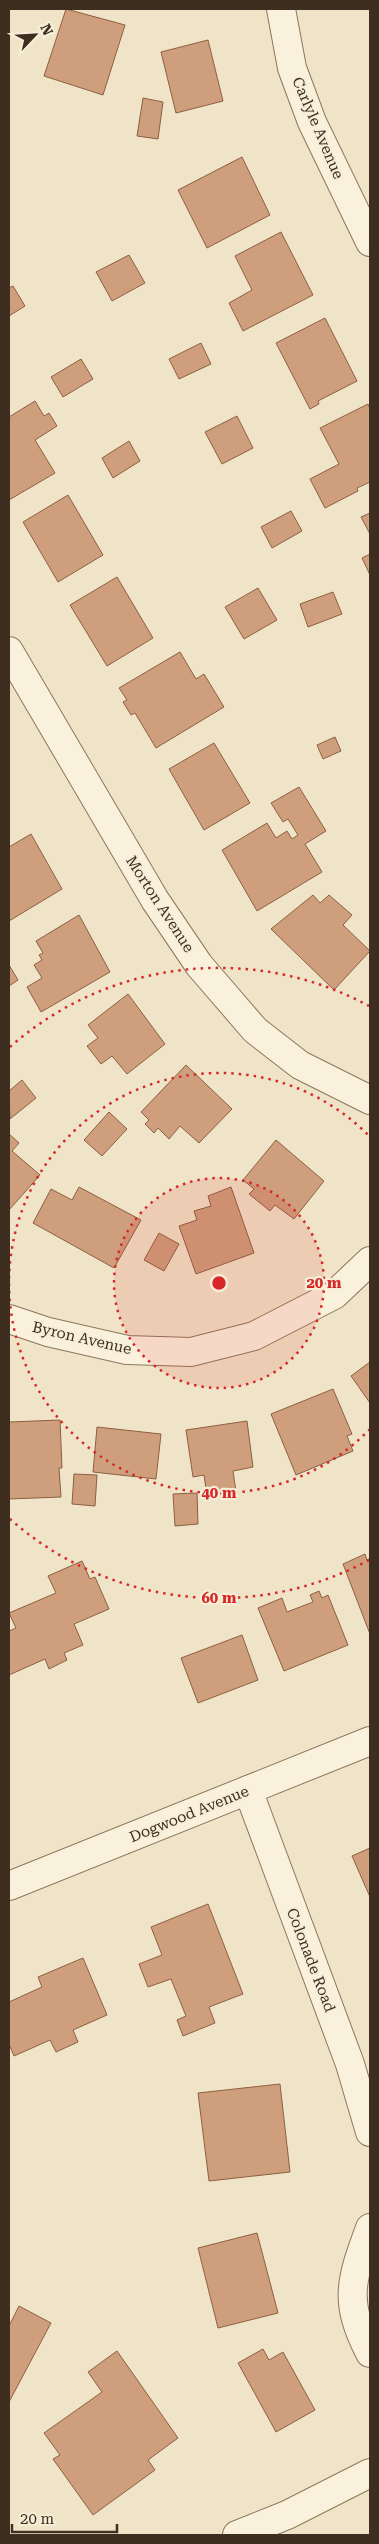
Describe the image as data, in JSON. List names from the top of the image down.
{
  "streets": {
    "street": [
      "Carlyle Avenue",
      "Morton Avenue",
      "Byron Avenue",
      "Dogwood Avenue",
      "Colonade Road"
    ]
  },
  "crossings": [
    ["Dogwood Avenue", "Colonade Road"]
  ],
  "scale_bar": "20 m",
  "north": "top right",
  "rings": ["20 m", "40 m", "60 m"]
}
